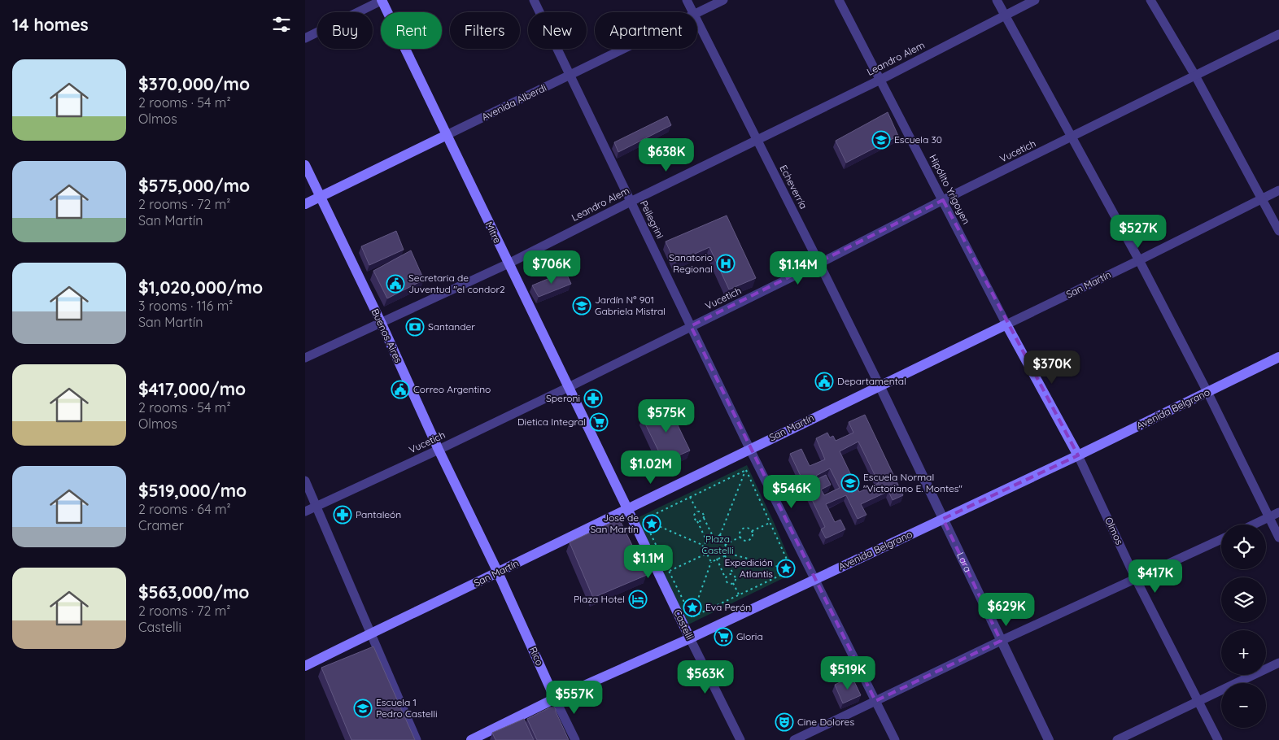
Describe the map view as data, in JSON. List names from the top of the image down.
{
  "streets": {
    "main road": [
      "Avenida Alberdi",
      "Mitre",
      "San Martín",
      "Buenos Aires",
      "Avenida Belgrano",
      "Olmos",
      "Castelli",
      "Rico"
    ],
    "street": [
      "Leandro Alem",
      "Vucetich",
      "Echeverría",
      "Hipólito Yrigoyen",
      "Pellegrini",
      "Lara"
    ]
  },
  "crossings": [
    ["Leandro Alem", "Echeverría"],
    ["Leandro Alem", "Hipólito Yrigoyen"],
    ["Leandro Alem", "Pellegrini"],
    ["Leandro Alem", "Mitre"],
    ["Leandro Alem", "Buenos Aires"],
    ["Avenida Alberdi", "Pellegrini"],
    ["Avenida Alberdi", "Mitre"],
    ["Avenida Alberdi", "Buenos Aires"],
    ["Vucetich", "Echeverría"],
    ["Vucetich", "Hipólito Yrigoyen"],
    ["Vucetich", "Pellegrini"],
    ["Vucetich", "Mitre"],
    ["Vucetich", "Buenos Aires"],
    ["Echeverría", "San Martín"],
    ["Echeverría", "Lara"],
    ["Hipólito Yrigoyen", "San Martín"],
    ["Hipólito Yrigoyen", "Olmos"],
    ["Pellegrini", "San Martín"],
    ["Pellegrini", "Avenida Belgrano"],
    ["Mitre", "San Martín"],
    ["Mitre", "Castelli"],
    ["San Martín", "Buenos Aires"],
    ["San Martín", "Olmos"],
    ["San Martín", "Lara"],
    ["San Martín", "Castelli"],
    ["San Martín", "Rico"],
    ["Buenos Aires", "Rico"],
    ["Avenida Belgrano", "Olmos"],
    ["Avenida Belgrano", "Lara"],
    ["Avenida Belgrano", "Castelli"],
    ["Avenida Belgrano", "Rico"]
  ],
  "parks": ["Plaza Castelli"],
  "places": {
    "school or university": [
      "Escuela 30",
      "Jardín Nº 901 Gabriela Mistral",
      "Escuela Normal \"Victoriano E. Montes\"",
      "Escuela 1 Pedro Castelli"
    ],
    "hospital": ["Sanatorio Regional"],
    "public building": ["Secretaria de Juventud \"el condor2", "Departamental", "Correo Argentino"],
    "bank": ["Santander"],
    "pharmacy": ["Speroni", "Pantaleón"],
    "supermarket": ["Dietica Integral", "Gloria"],
    "place": ["José de San Martín", "Expedición Atlantis", "Eva Perón"],
    "hotel": ["Plaza Hotel"],
    "theatre": ["Cine Dolores"]
  },
  "page": {
    "heading": "14 homes",
    "chip": [
      "Buy",
      "Rent",
      "Filters",
      "New",
      "Apartment"
    ],
    "list": [
      {
        "name": "$370,000/mo",
        "note": "2 rooms · 54 m² · Olmos"
      },
      {
        "name": "$575,000/mo",
        "note": "2 rooms · 72 m² · San Martín"
      },
      {
        "name": "$1,020,000/mo",
        "note": "3 rooms · 116 m² · San Martín"
      },
      {
        "name": "$417,000/mo",
        "note": "2 rooms · 54 m² · Olmos"
      },
      {
        "name": "$519,000/mo",
        "note": "2 rooms · 64 m² · Cramer"
      },
      {
        "name": "$563,000/mo",
        "note": "2 rooms · 72 m² · Castelli"
      }
    ],
    "price": [
      "$638K",
      "$527K",
      "$706K",
      "$1.14M",
      "$370K",
      "$575K",
      "$1.02M",
      "$546K",
      "$1.1M",
      "$417K",
      "$629K",
      "$519K",
      "$563K",
      "$557K"
    ],
    "map_buttons": ["+", "−"]
  }
}
